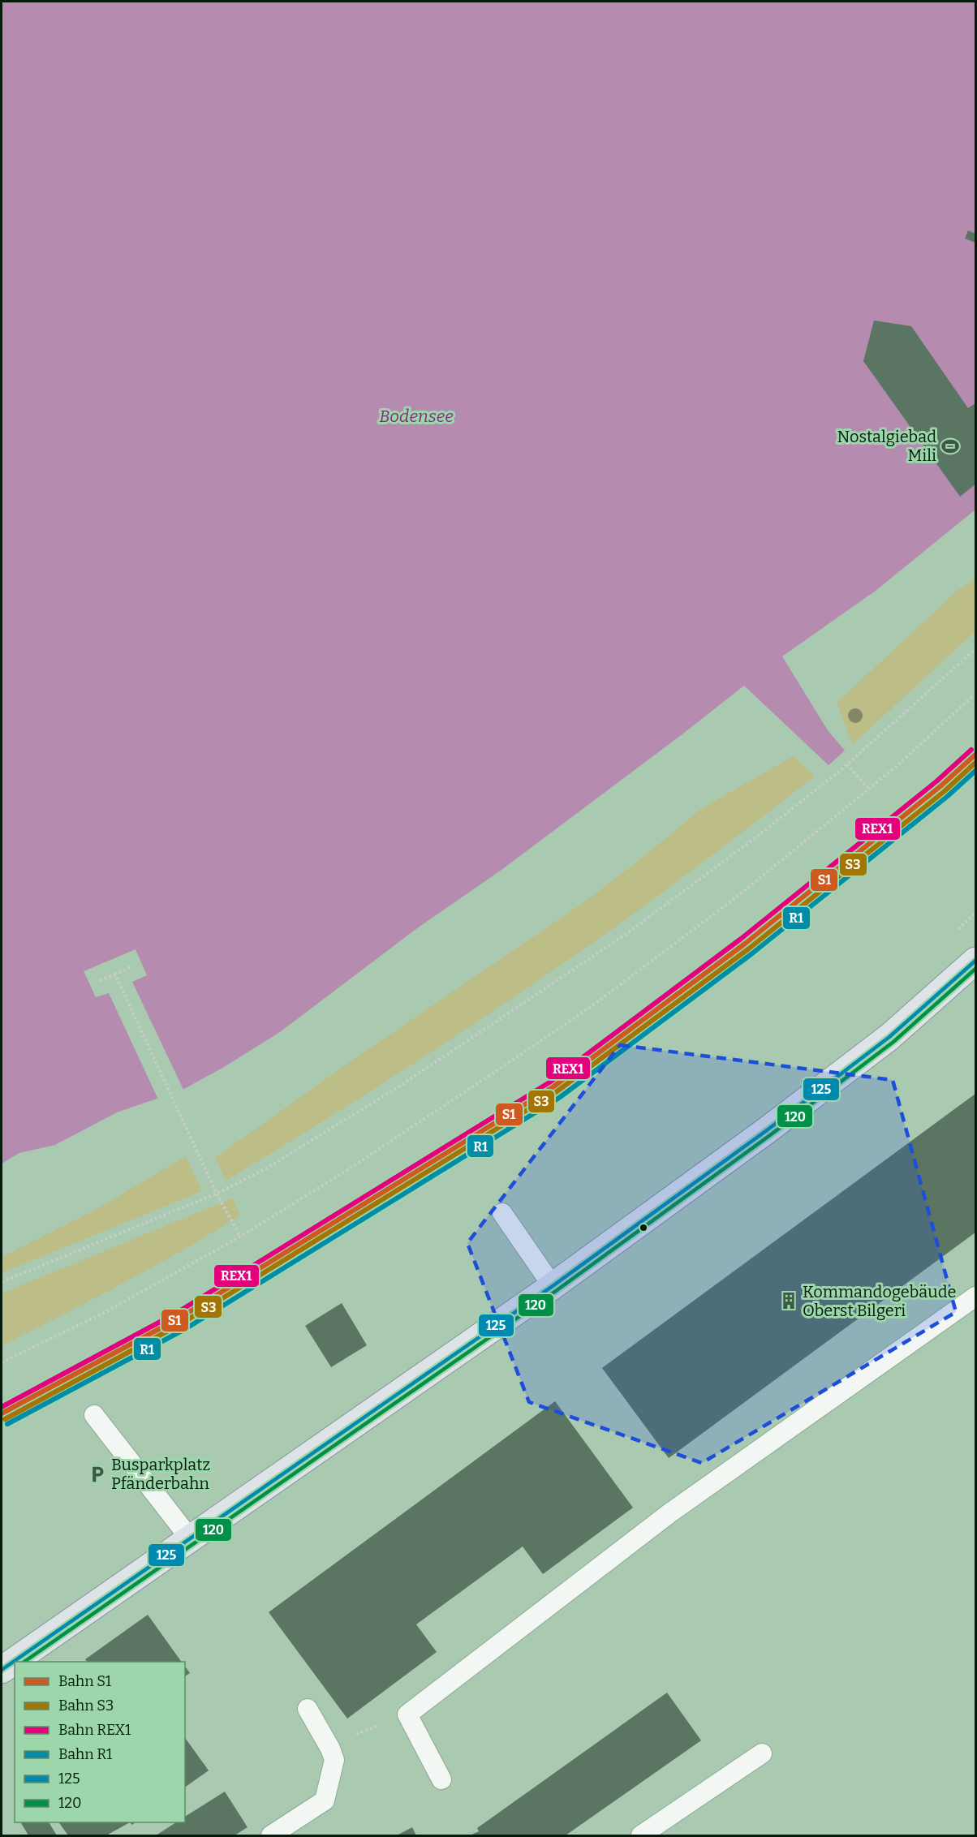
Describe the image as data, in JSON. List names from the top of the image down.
{
  "water": ["Bodensee"],
  "places": {
    "sports": ["Nostalgiebad Mili"],
    "building": ["Kommandogebäude Oberst Bilgeri"],
    "parking": ["Busparkplatz Pfänderbahn"]
  },
  "lines": [
    "rail line REX1",
    "rail line S1",
    "rail line S3",
    "rail line R1",
    "transit line 125",
    "transit line 120"
  ],
  "legend": [
    "Bahn S1",
    "Bahn S3",
    "Bahn REX1",
    "Bahn R1",
    "125",
    "120"
  ]
}
